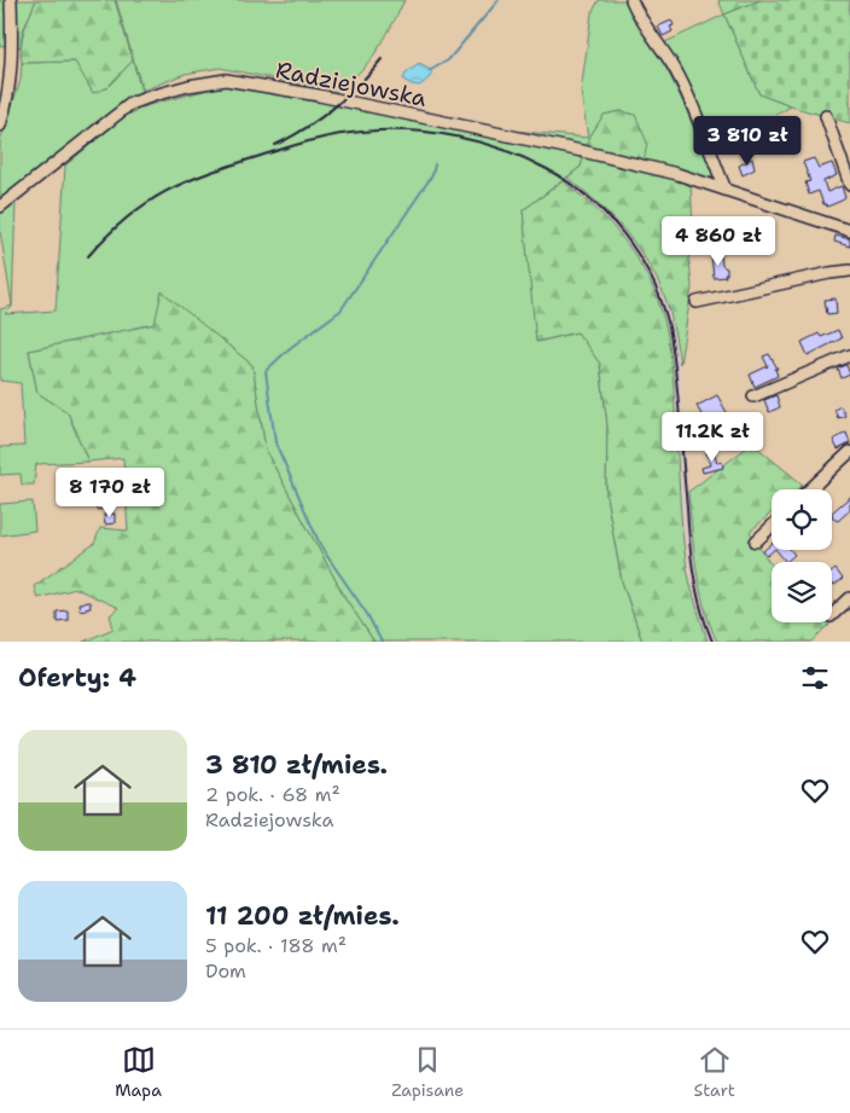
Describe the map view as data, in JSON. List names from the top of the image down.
{
  "streets": {
    "street": ["Radziejowska"]
  },
  "page": {
    "price": [
      "3 810 zł",
      "4 860 zł",
      "11.2K zł",
      "8 170 zł"
    ],
    "heading": "Oferty: 4",
    "list": [
      {
        "name": "3 810 zł/mies.",
        "note": "2 pok. · 68 m² · Radziejowska"
      },
      {
        "name": "11 200 zł/mies.",
        "note": "5 pok. · 188 m² · Dom"
      }
    ],
    "tabs": ["Mapa", "Zapisane", "Start"]
  }
}
